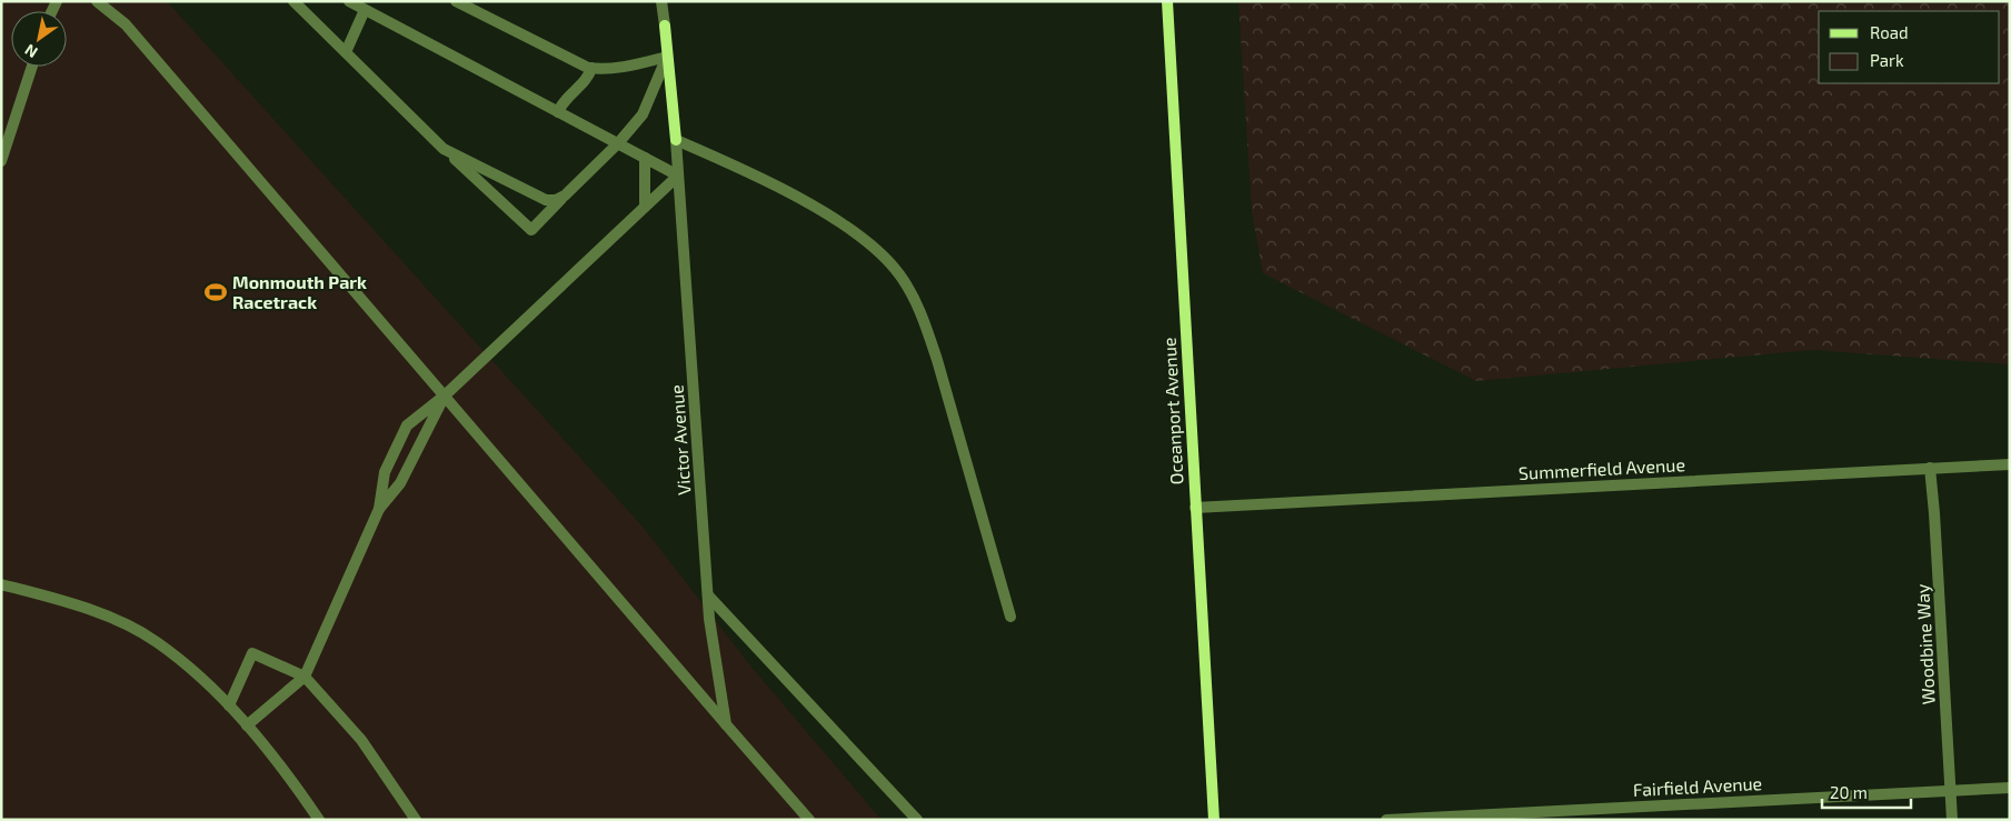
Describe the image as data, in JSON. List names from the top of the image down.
{
  "streets": {
    "main road": ["Oceanport Avenue", "Victor Avenue"],
    "street": ["Summerfield Avenue", "Woodbine Way", "Fairfield Avenue"]
  },
  "crossings": [
    ["Oceanport Avenue", "Summerfield Avenue"],
    ["Summerfield Avenue", "Woodbine Way"],
    ["Woodbine Way", "Fairfield Avenue"]
  ],
  "places": {
    "sports": ["Monmouth Park Racetrack"]
  },
  "legend": ["Road", "Park"],
  "scale_bar": "20 m",
  "north": "bottom left"
}
